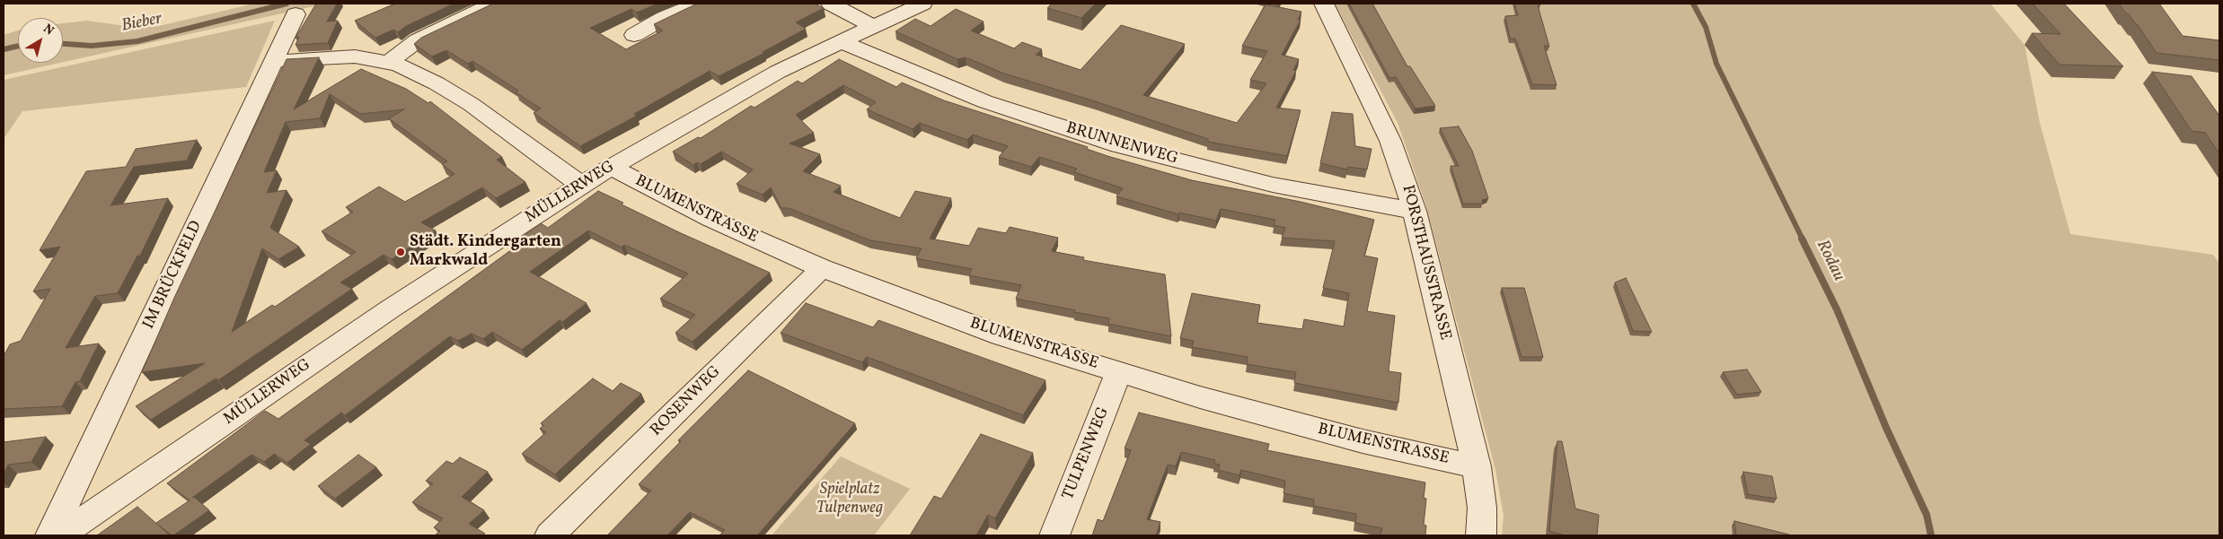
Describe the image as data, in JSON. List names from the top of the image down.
{
  "streets": {
    "street": [
      "BRUNNENWEG",
      "MÜLLERWEG",
      "BLUMENSTRASSE",
      "FORSTHAUSSTRASSE",
      "IM BRÜCKFELD",
      "ROSENWEG",
      "TULPENWEG"
    ]
  },
  "crossings": [
    ["BRUNNENWEG", "MÜLLERWEG"],
    ["BRUNNENWEG", "FORSTHAUSSTRASSE"],
    ["MÜLLERWEG", "BLUMENSTRASSE"],
    ["BLUMENSTRASSE", "FORSTHAUSSTRASSE"],
    ["BLUMENSTRASSE", "ROSENWEG"],
    ["BLUMENSTRASSE", "TULPENWEG"]
  ],
  "water": ["Bieber", "Rodau"],
  "parks": ["Spielplatz Tulpenweg"],
  "places": ["Städt. Kindergarten Markwald"],
  "north": "top right"
}
